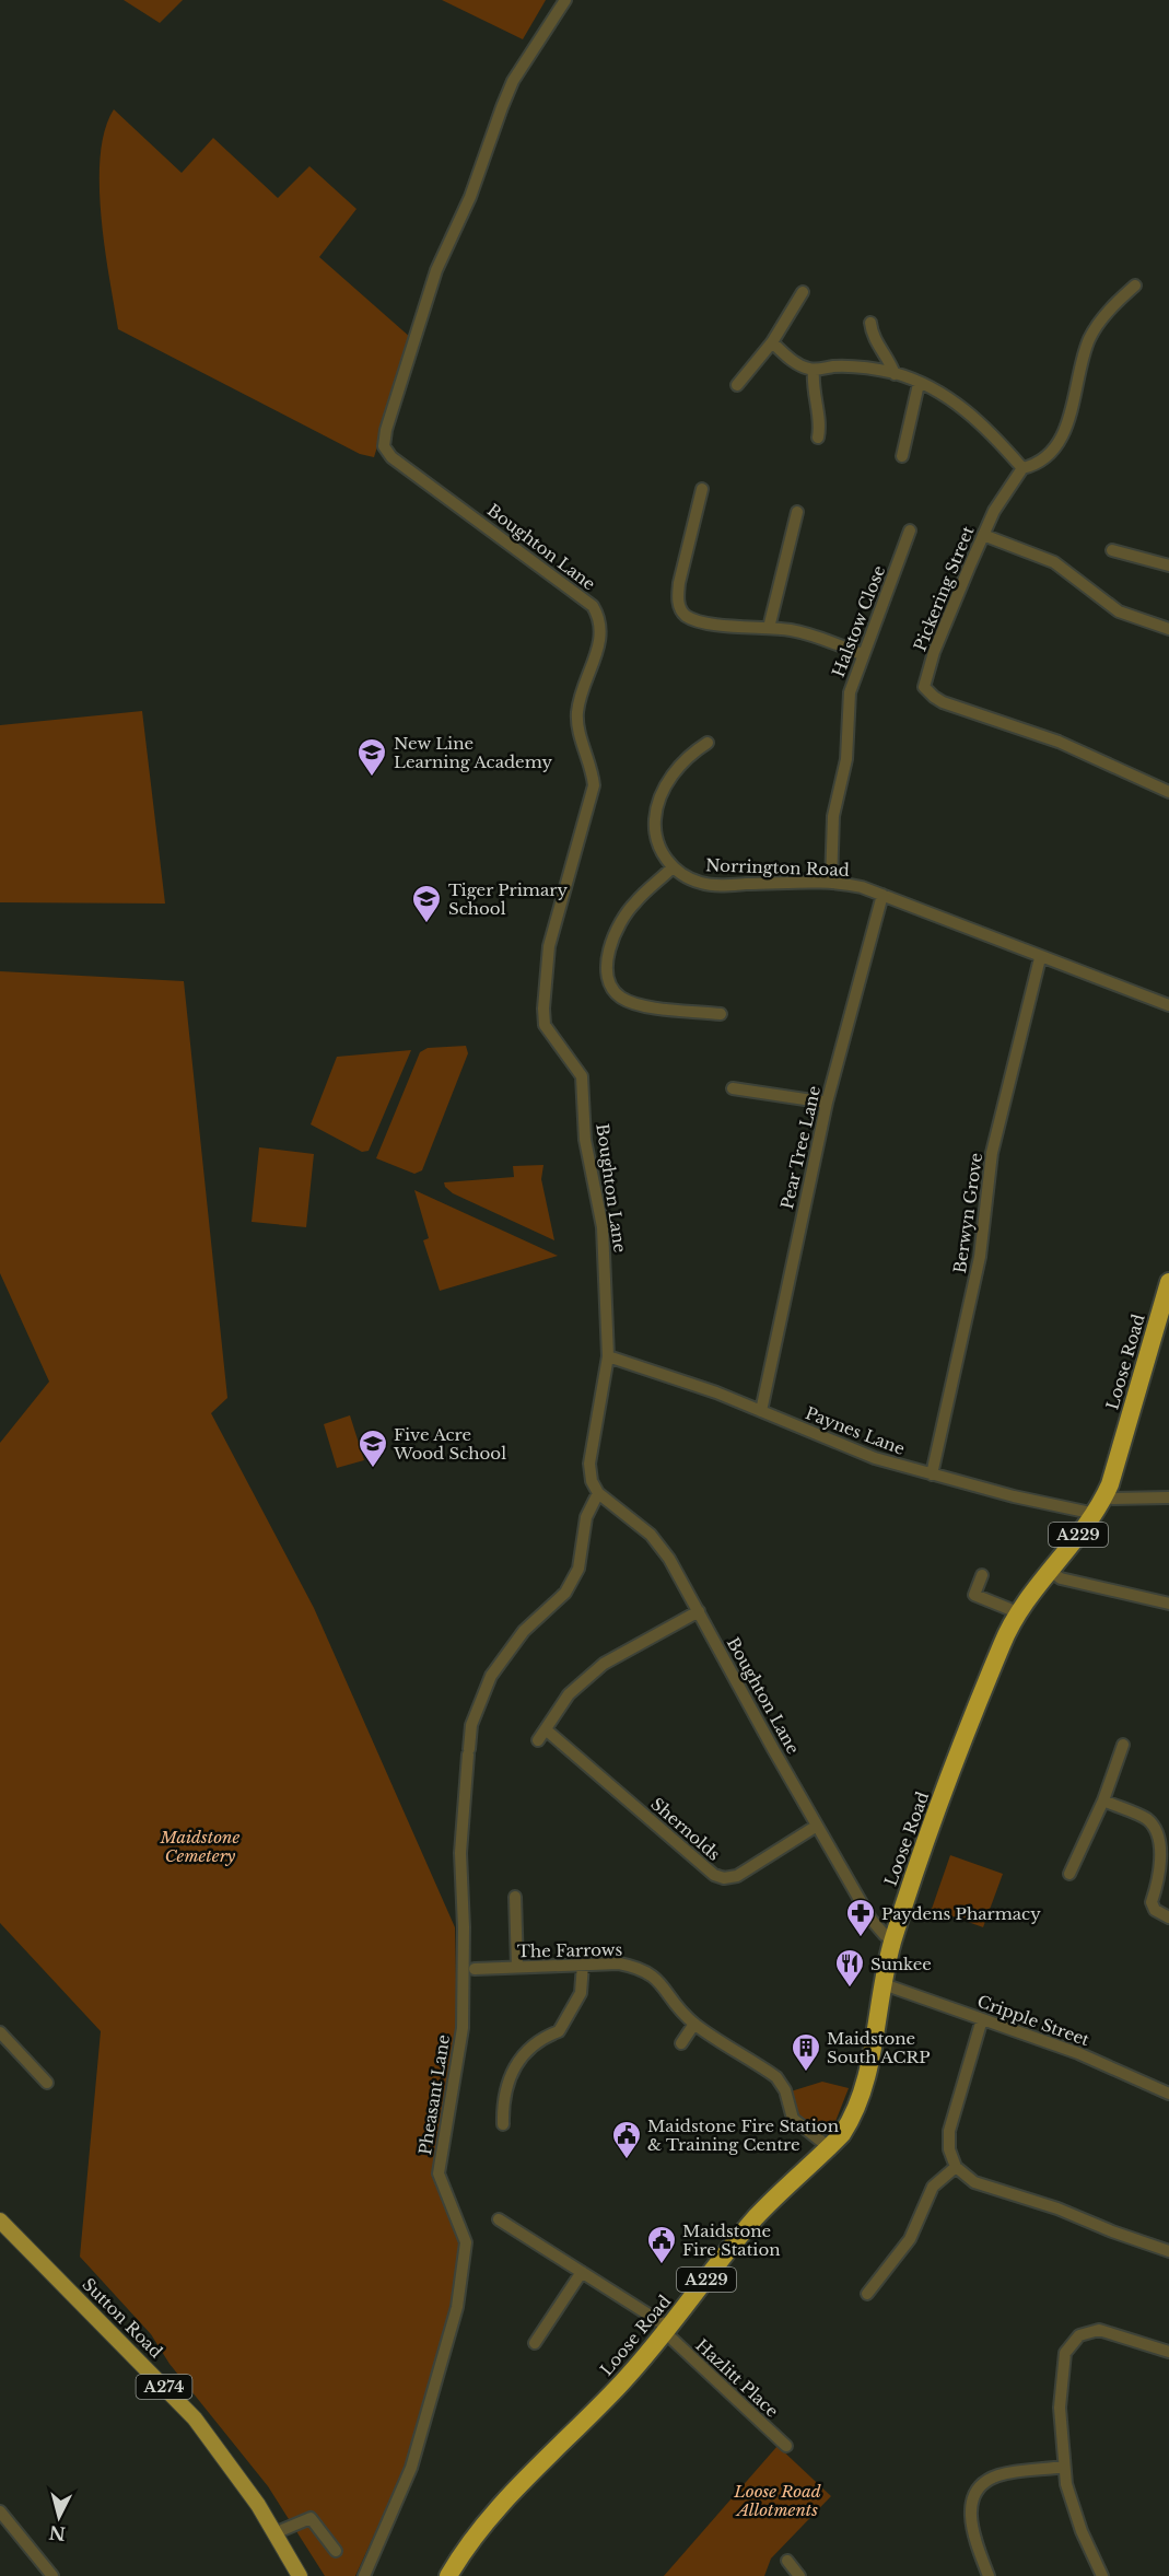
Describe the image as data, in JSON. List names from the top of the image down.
{
  "streets": {
    "highway": ["Loose Road", "A229"],
    "main road": ["Sutton Road", "A274"],
    "street": [
      "Boughton Lane",
      "Pickering Street",
      "Halstow Close",
      "Norrington Road",
      "Pear Tree Lane",
      "Berwyn Grove",
      "Paynes Lane",
      "Shernolds",
      "The Farrows",
      "Cripple Street",
      "Pheasant Lane",
      "Hazlitt Place"
    ]
  },
  "crossings": [
    ["Boughton Lane", "Loose Road"],
    ["Boughton Lane", "Paynes Lane"],
    ["Boughton Lane", "Shernolds"],
    ["Boughton Lane", "Pheasant Lane"],
    ["Halstow Close", "Norrington Road"],
    ["Norrington Road", "Pear Tree Lane"],
    ["Norrington Road", "Berwyn Grove"],
    ["Pear Tree Lane", "Paynes Lane"],
    ["Berwyn Grove", "Paynes Lane"],
    ["Loose Road", "Paynes Lane"],
    ["Loose Road", "The Farrows"],
    ["Loose Road", "Cripple Street"],
    ["Loose Road", "Hazlitt Place"]
  ],
  "parks": ["Maidstone Cemetery", "Loose Road Allotments"],
  "places": {
    "school or university": ["New Line Learning Academy", "Tiger Primary School", "Five Acre Wood School"],
    "pharmacy": ["Paydens Pharmacy"],
    "restaurant": ["Sunkee"],
    "building": ["Maidstone South ACRP"],
    "public building": ["Maidstone Fire Station & Training Centre", "Maidstone Fire Station"]
  },
  "north": "bottom"
}
